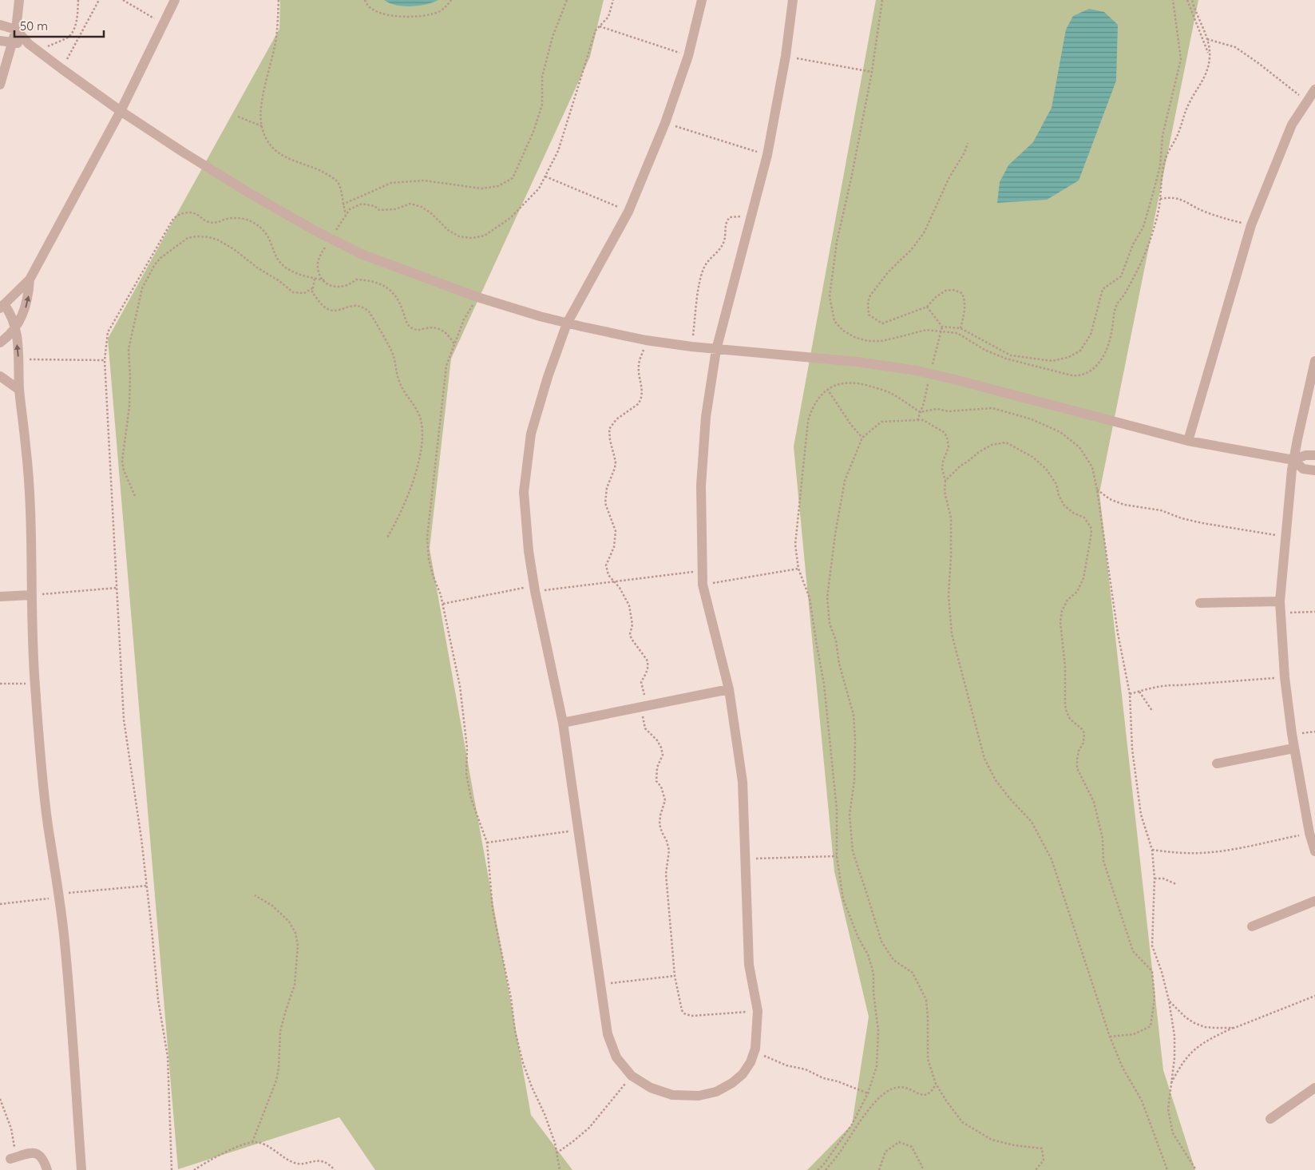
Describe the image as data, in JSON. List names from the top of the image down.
{
  "scale_bar": "50 m"
}
